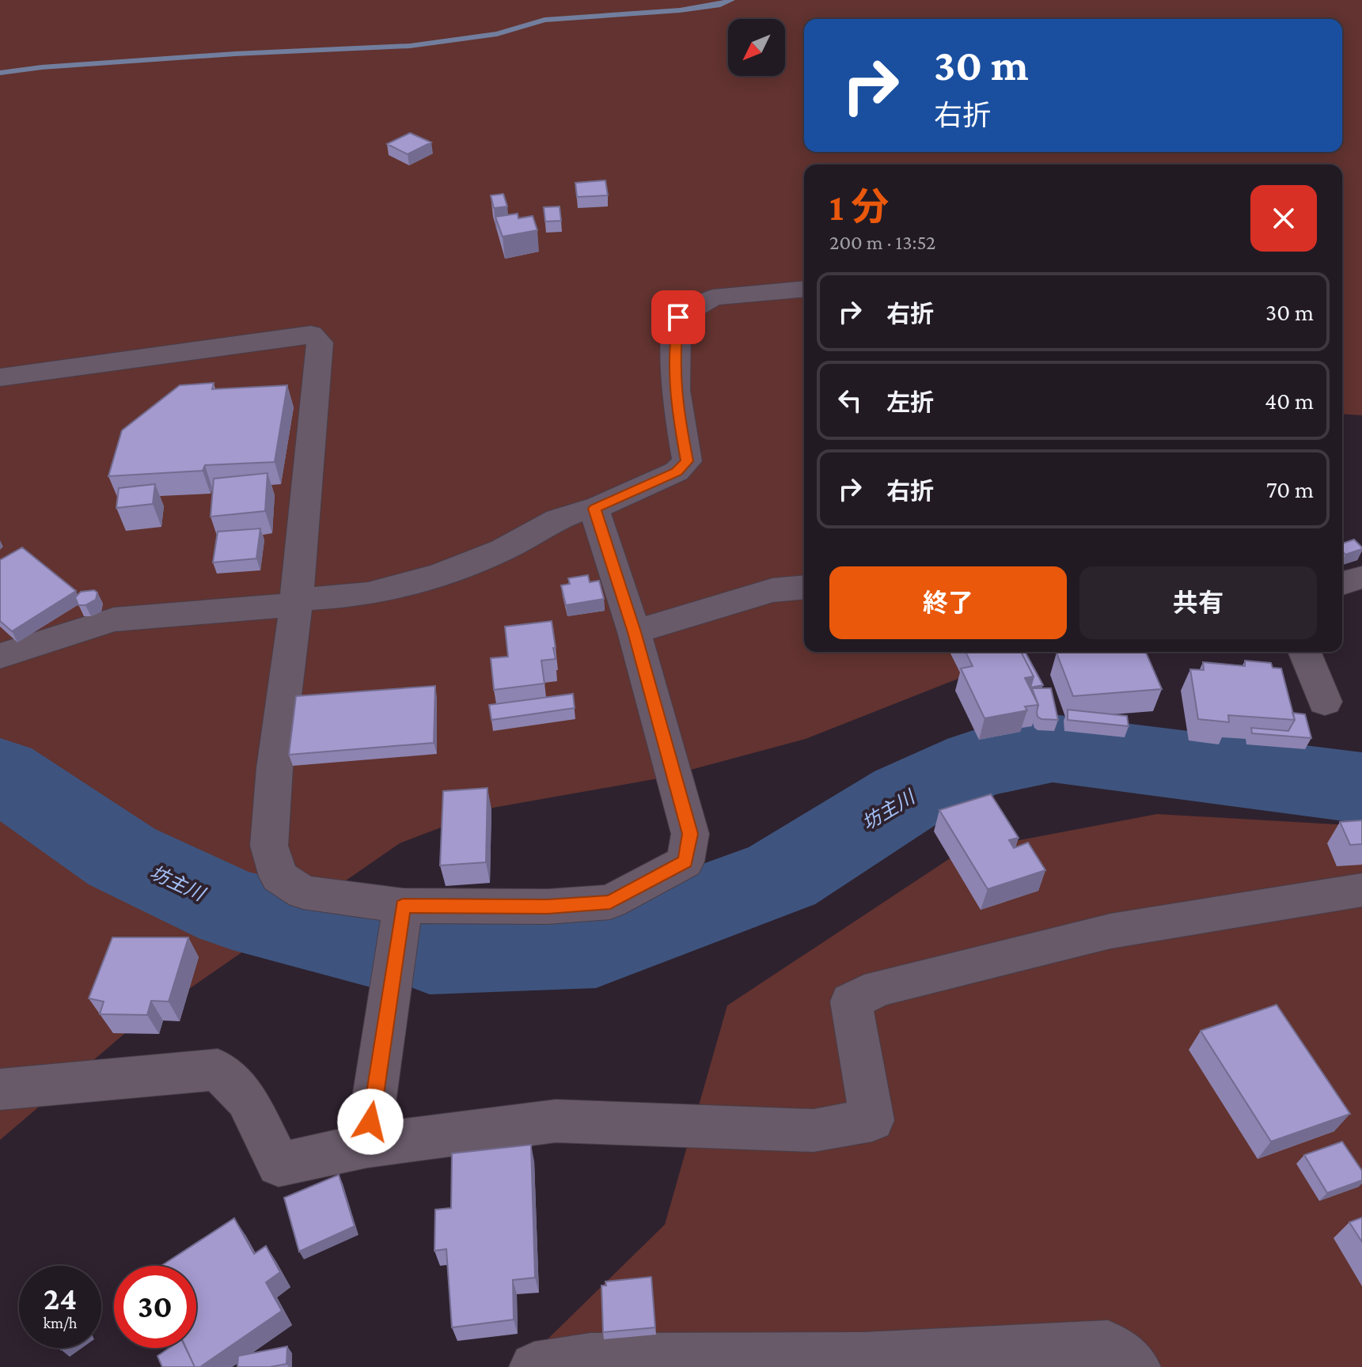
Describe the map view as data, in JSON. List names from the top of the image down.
{
  "water": ["坊主川"],
  "north": "bottom left",
  "page": {
    "turn": ["30 m", "右折"],
    "heading": ["1 分", "200 m · 13:52"],
    "list": [
      {
        "name": "右折",
        "value": "30 m"
      },
      {
        "name": "左折",
        "value": "40 m"
      },
      {
        "name": "右折",
        "value": "70 m"
      }
    ],
    "buttons": ["終了", "共有"],
    "speed": "24 km/h",
    "limit": "30"
  }
}
